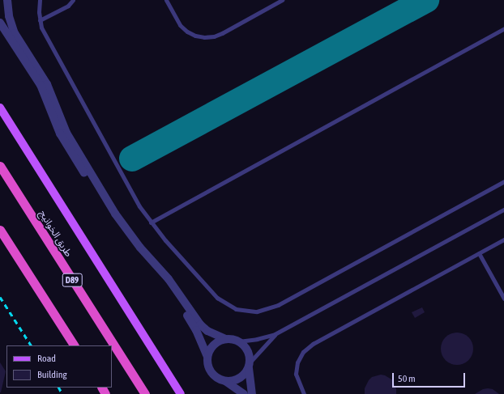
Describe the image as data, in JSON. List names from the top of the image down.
{
  "streets": {
    "highway": ["طريق الخوانيج", "D89"]
  },
  "legend": ["Road", "Building"],
  "scale_bar": "50 m"
}
